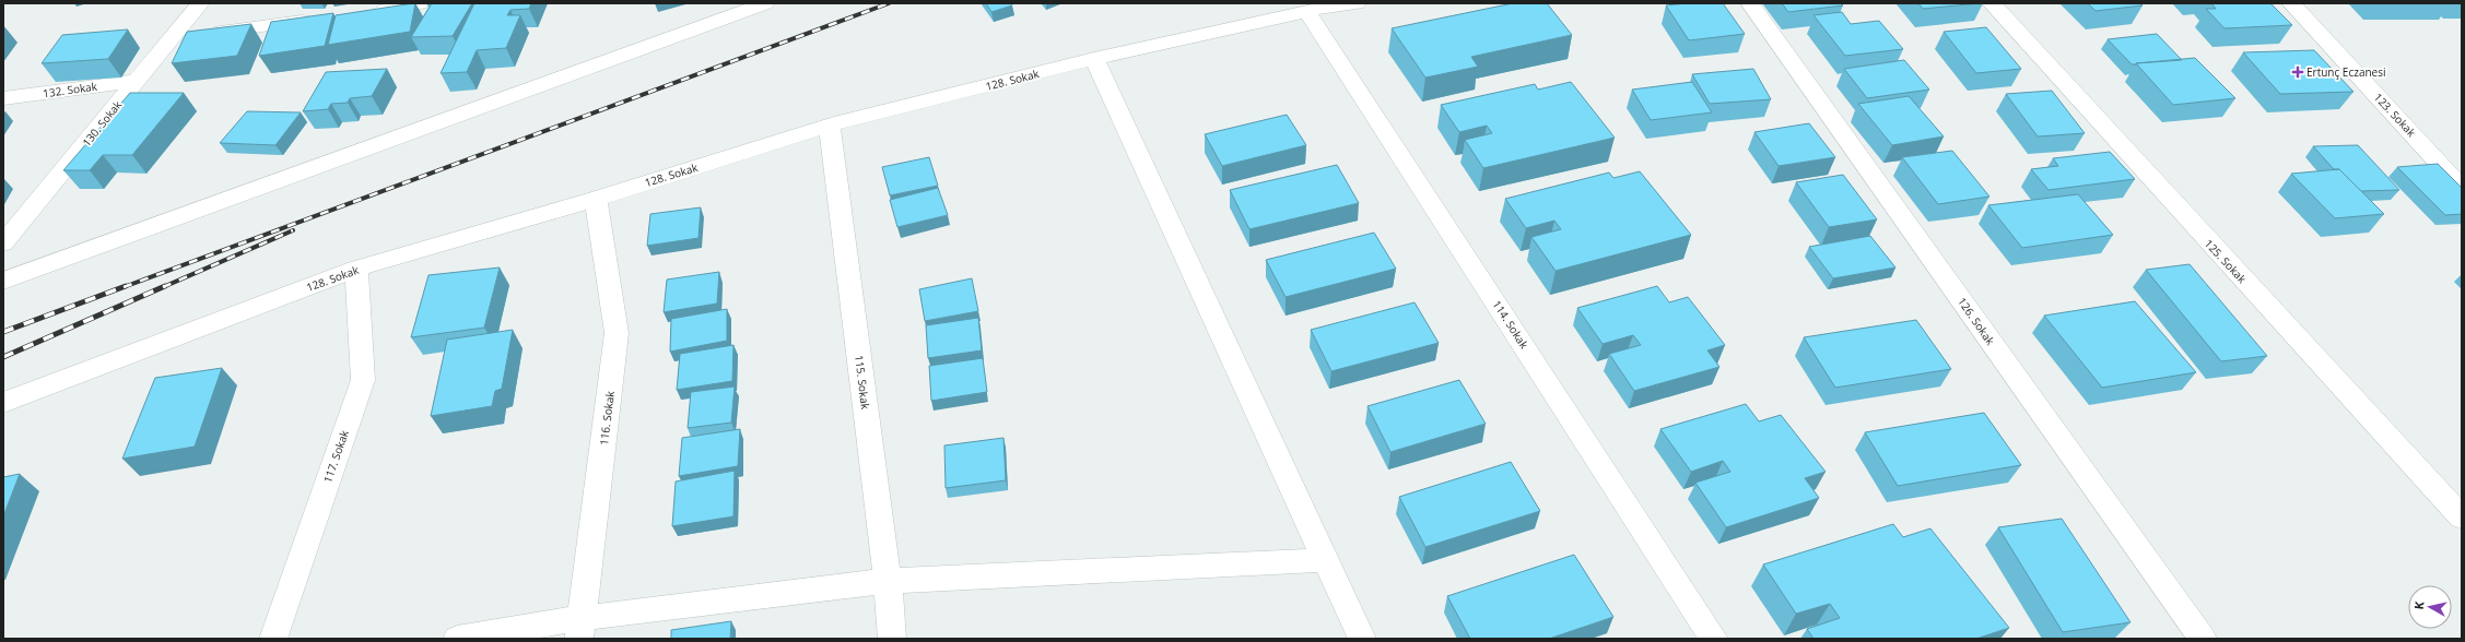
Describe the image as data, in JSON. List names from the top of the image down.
{
  "streets": {
    "street": [
      "128. Sokak",
      "132. Sokak",
      "123. Sokak",
      "130. Sokak",
      "125. Sokak",
      "126. Sokak",
      "114. Sokak",
      "115. Sokak",
      "116. Sokak",
      "117. Sokak"
    ]
  },
  "crossings": [
    ["128. Sokak", "114. Sokak"],
    ["128. Sokak", "115. Sokak"],
    ["128. Sokak", "116. Sokak"],
    ["128. Sokak", "117. Sokak"],
    ["132. Sokak", "130. Sokak"]
  ],
  "places": {
    "health": ["Ertunç Eczanesi"]
  },
  "north": "left"
}
